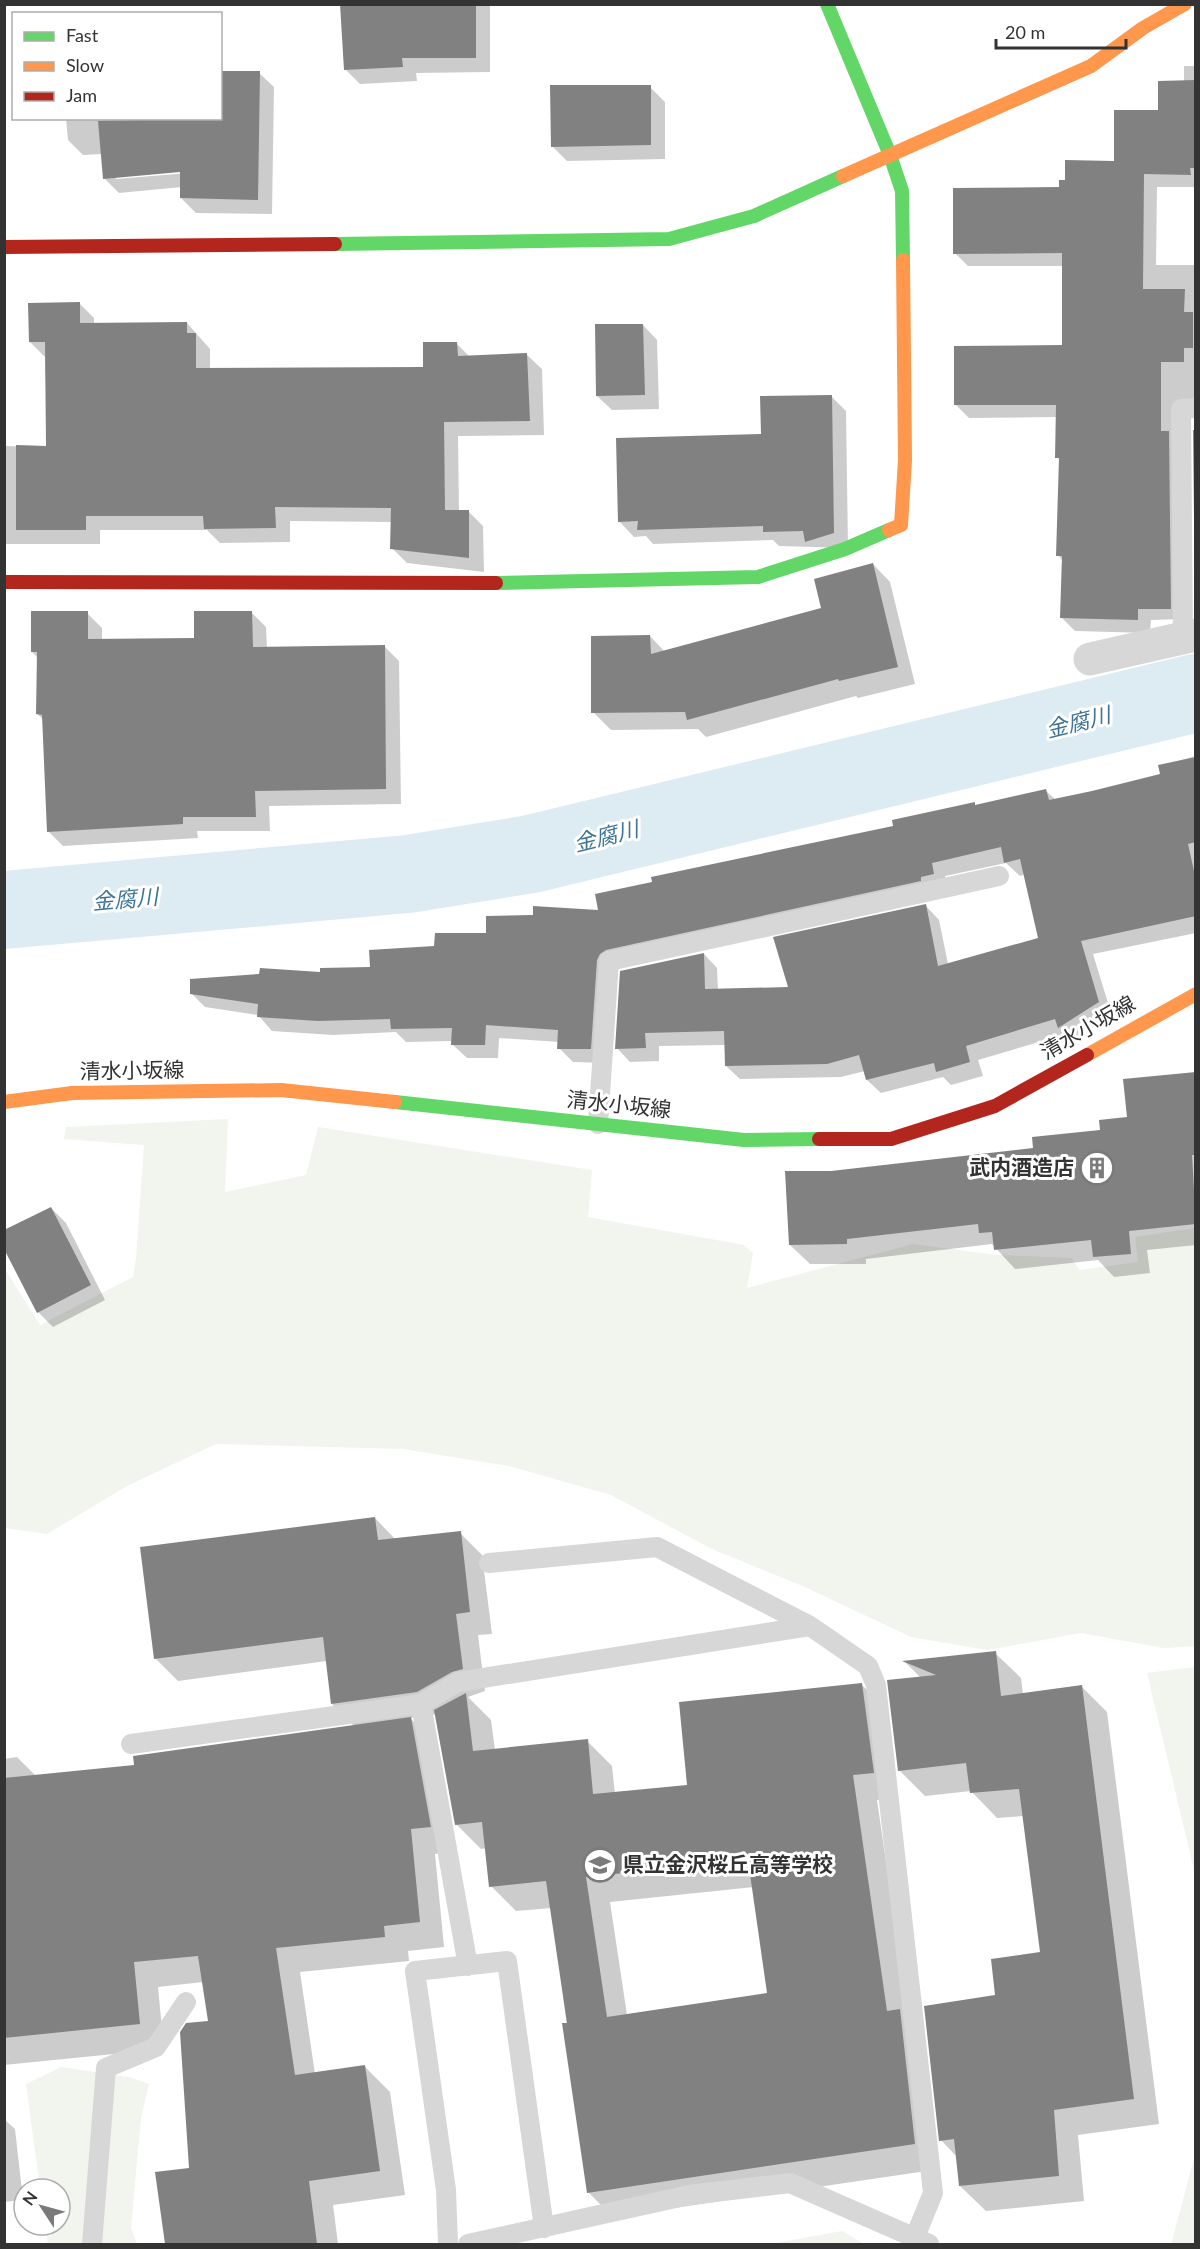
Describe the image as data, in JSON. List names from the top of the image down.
{
  "streets": {
    "street": ["清水小坂線"]
  },
  "water": ["金腐川"],
  "places": {
    "building": ["武内酒造店"],
    "school or university": ["県立金沢桜丘高等学校"]
  },
  "legend": ["Fast", "Slow", "Jam"],
  "scale_bar": "20 m",
  "north": "top left"
}
